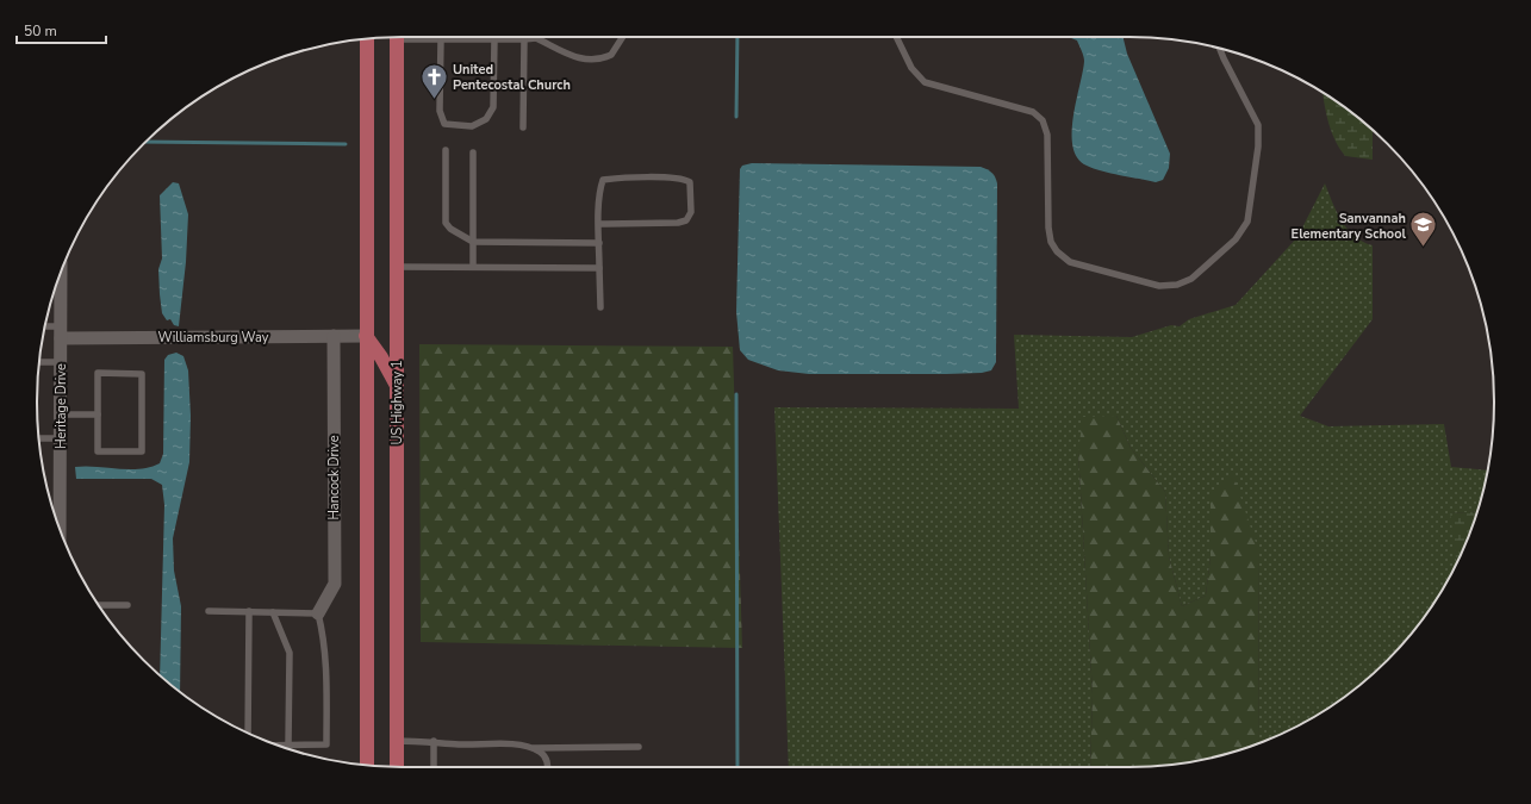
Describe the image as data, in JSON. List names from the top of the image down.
{
  "streets": {
    "main road": ["US Highway 1"],
    "street": ["Williamsburg Way", "Heritage Drive", "Hancock Drive"]
  },
  "crossings": [
    ["Williamsburg Way", "Heritage Drive"],
    ["Williamsburg Way", "Hancock Drive"]
  ],
  "places": {
    "church": ["United Pentecostal Church"],
    "school or university": ["Sanvannah Elementary School"]
  },
  "scale_bar": "50 m"
}
